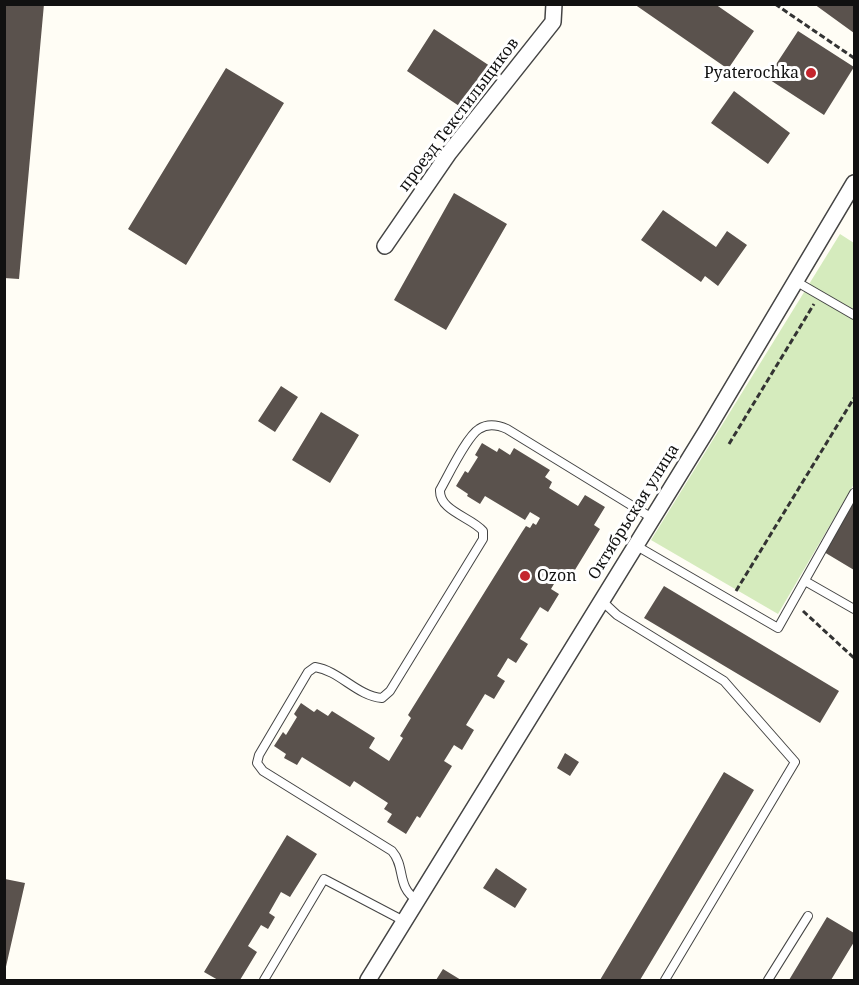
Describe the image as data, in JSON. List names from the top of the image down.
{
  "streets": {
    "street": ["проезд Текстильщиков", "Октябрьская улица"]
  },
  "places": ["Pyaterochka", "Ozon"]
}
